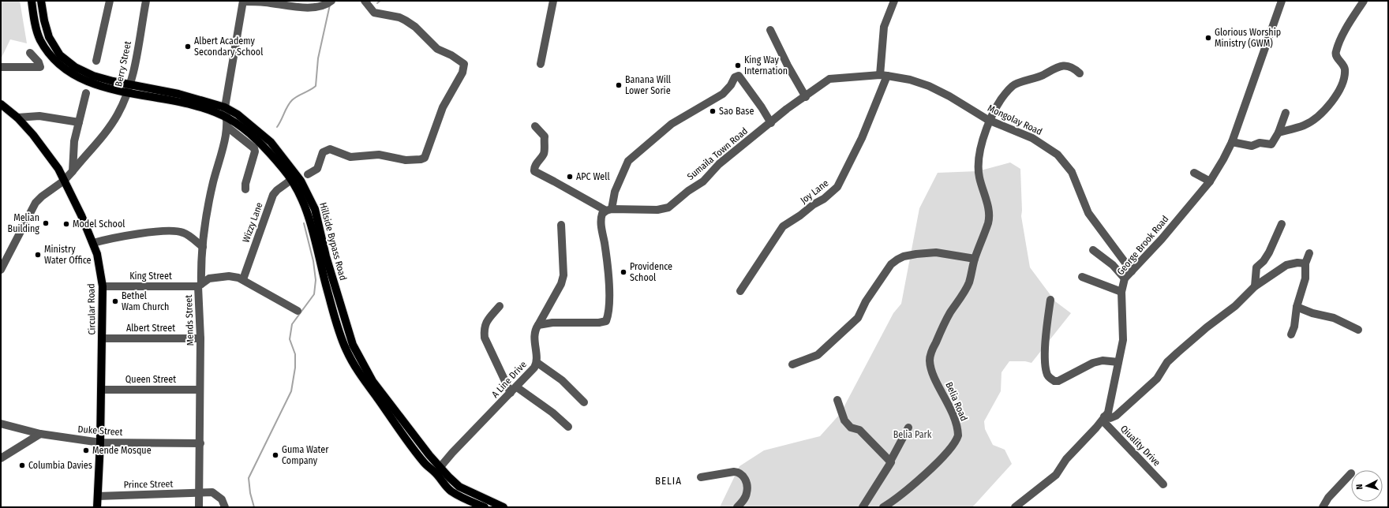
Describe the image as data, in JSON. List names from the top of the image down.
{
  "streets": {
    "main road": ["Hillside Bypass Road", "Circular Road"],
    "street": [
      "Berry Street",
      "Mongolay Road",
      "Sumaila Town Road",
      "Joy Lane",
      "Wizzy Lane",
      "George Brook Road",
      "King Street",
      "Mends Street",
      "Albert Street",
      "Queen Street",
      "A Line Drive",
      "Belia Road",
      "Duke Street",
      "Qiuality Drive",
      "Prince Street"
    ]
  },
  "crossings": [
    ["Berry Street", "Hillside Bypass Road"],
    ["Berry Street", "Circular Road"],
    ["Mongolay Road", "Sumaila Town Road"],
    ["Mongolay Road", "Joy Lane"],
    ["Mongolay Road", "George Brook Road"],
    ["Sumaila Town Road", "Joy Lane"],
    ["Wizzy Lane", "Hillside Bypass Road"],
    ["Hillside Bypass Road", "Mends Street"],
    ["Hillside Bypass Road", "A Line Drive"],
    ["George Brook Road", "Qiuality Drive"],
    ["King Street", "Circular Road"],
    ["King Street", "Mends Street"],
    ["Circular Road", "Albert Street"],
    ["Circular Road", "Queen Street"],
    ["Circular Road", "Duke Street"],
    ["Circular Road", "Prince Street"],
    ["Mends Street", "Albert Street"],
    ["Mends Street", "Queen Street"],
    ["Mends Street", "Duke Street"],
    ["Mends Street", "Prince Street"]
  ],
  "districts": ["BELIA"],
  "parks": ["Belia Park"],
  "places": [
    "Glorious Worship Ministry (GWM)",
    "Albert Academy Secondary School",
    "King Way Internation",
    "Banana Will Lower Sorie",
    "Sao Base",
    "APC Well",
    "Melian Building",
    "Model School",
    "Ministry Water Office",
    "Providence School",
    "Bethel Wam Church",
    "Mende Mosque",
    "Guma Water Company",
    "Columbia Davies"
  ],
  "north": "left"
}
